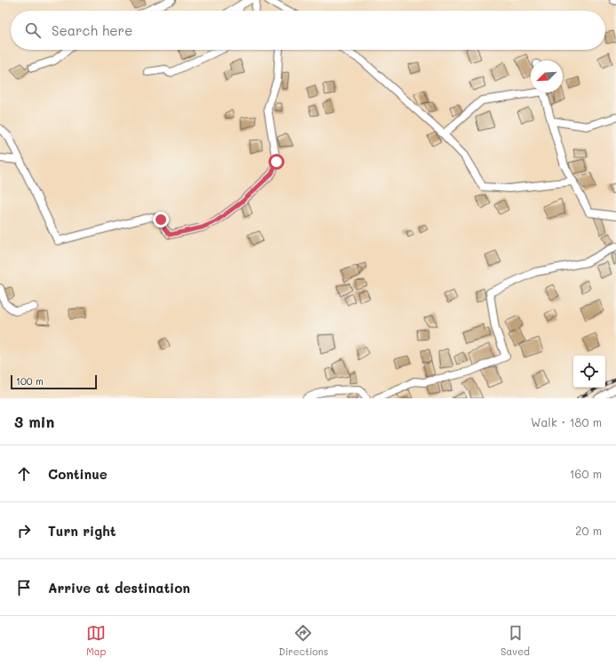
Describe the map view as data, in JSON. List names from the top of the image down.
{
  "scale_bar": "100 m",
  "north": "bottom left",
  "page": {
    "search": "Search here",
    "scale": "100 m",
    "heading": ["3 min", "Walk · 180 m"],
    "list": [
      ["Continue", "160 m"],
      ["Turn right", "20 m"],
      "Arrive at destination"
    ],
    "nav": ["Map", "Directions", "Saved"]
  }
}
